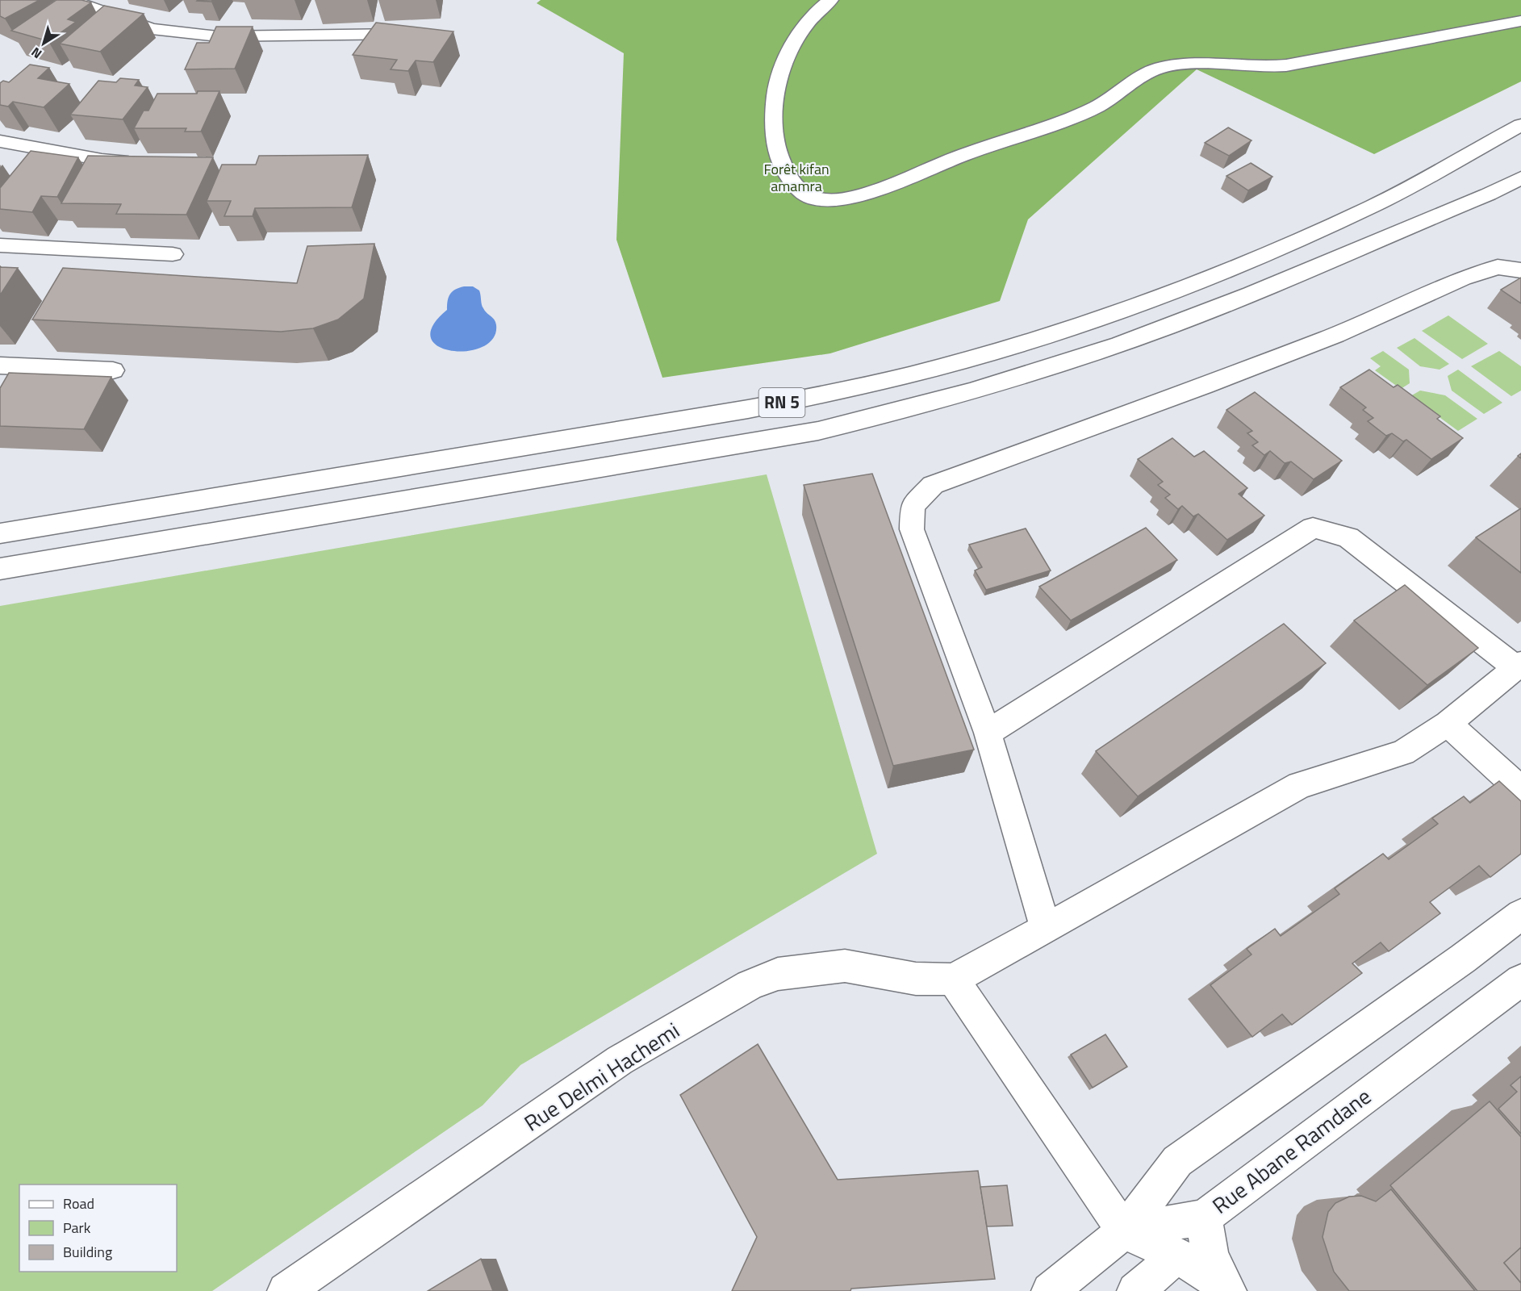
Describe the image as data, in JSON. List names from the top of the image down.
{
  "streets": {
    "street": ["RN 5", "Rue Delmi Hachemi", "Rue Abane Ramdane"]
  },
  "parks": ["Forêt kifan amamra"],
  "legend": ["Road", "Park", "Building"],
  "north": "bottom left"
}
